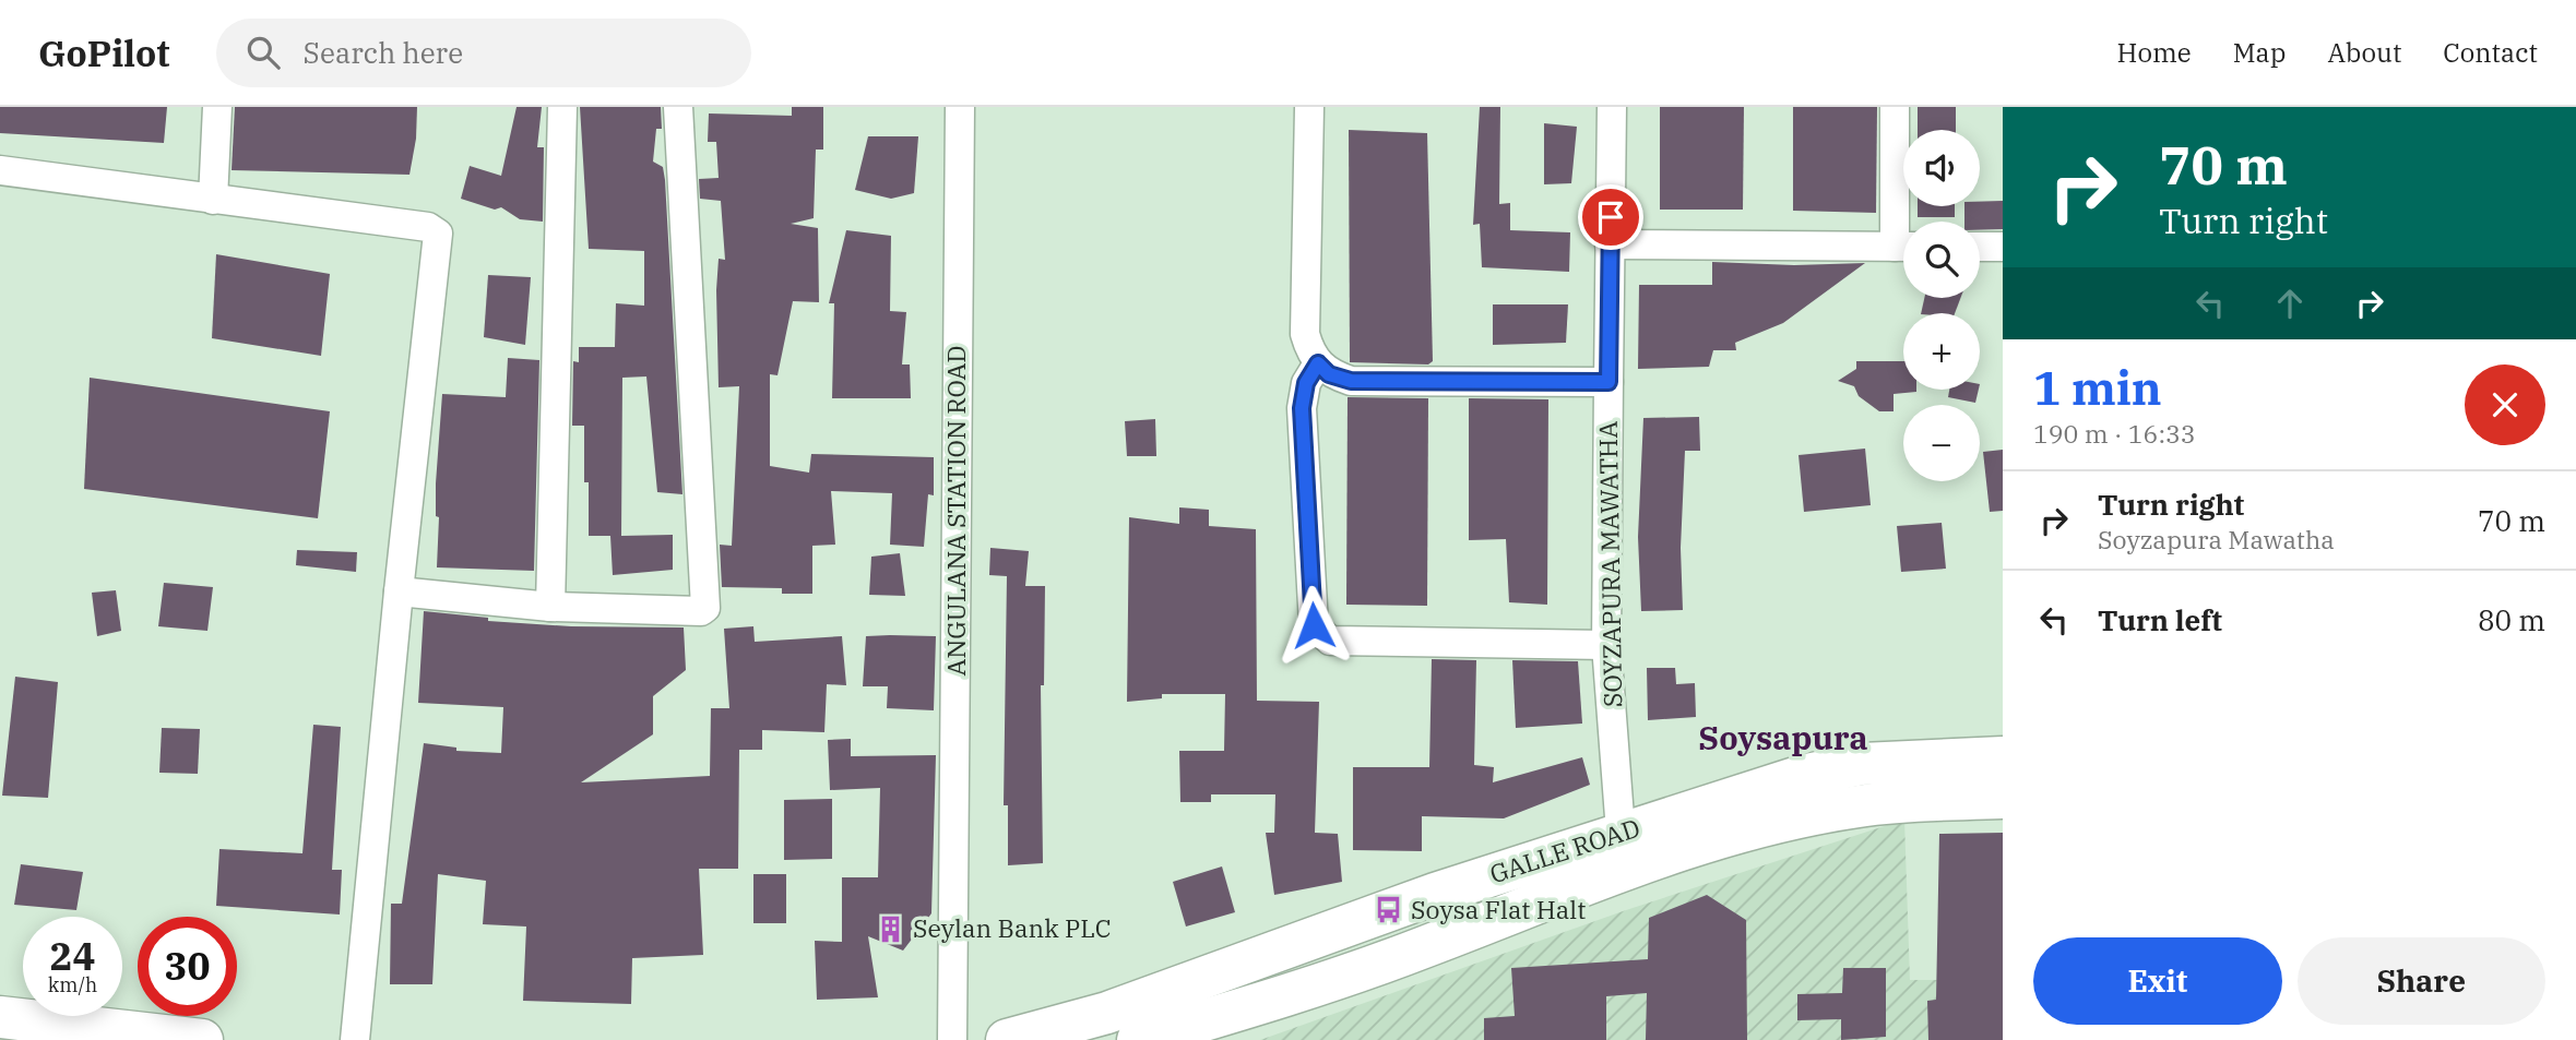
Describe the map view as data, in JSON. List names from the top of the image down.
{
  "streets": {
    "highway": ["GALLE ROAD"],
    "street": ["ANGULANA STATION ROAD", "SOYZAPURA MAWATHA"]
  },
  "crossings": [
    ["SOYZAPURA MAWATHA", "GALLE ROAD"]
  ],
  "districts": ["Soysapura"],
  "places": {
    "bus stop": ["Soysa Flat Halt"],
    "building": ["Seylan Bank PLC"]
  },
  "page": {
    "header": "GoPilot",
    "search": "Search here",
    "nav": [
      "Home",
      "Map",
      "About",
      "Contact"
    ],
    "turn": ["70 m", "Turn right"],
    "map_buttons": ["+", "−"],
    "heading": ["1 min", "190 m · 16:33"],
    "list": [
      {
        "name": "Turn right",
        "note": "Soyzapura Mawatha",
        "value": "70 m"
      },
      {
        "name": "Turn left",
        "value": "80 m"
      }
    ],
    "speed": "24 km/h",
    "limit": "30",
    "buttons": ["Exit", "Share"]
  }
}
